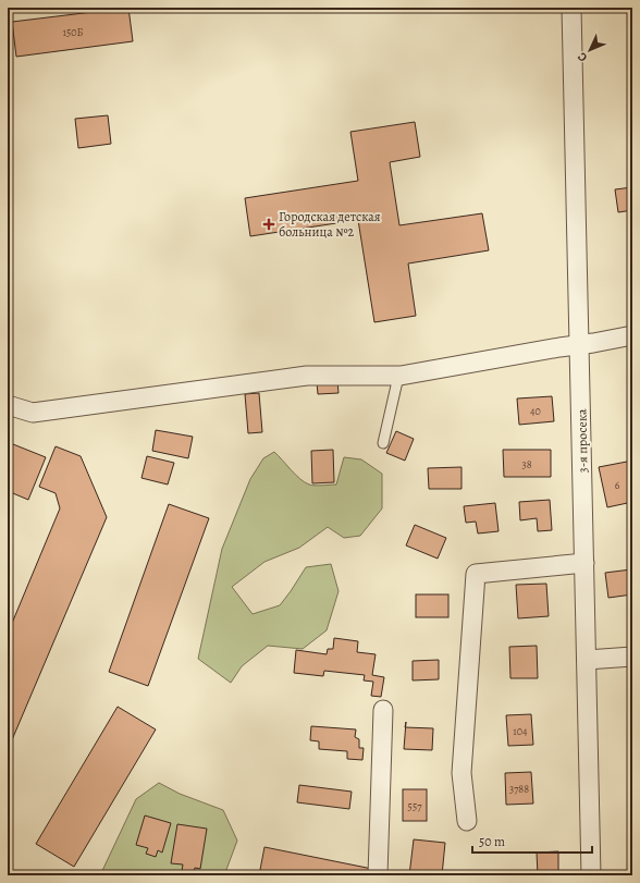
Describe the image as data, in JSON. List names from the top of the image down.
{
  "streets": {
    "street": ["3-я просека"]
  },
  "places": {
    "health": ["Городская детская больница №2"]
  },
  "house_numbers": [
    "150Б",
    "40",
    "38",
    "6",
    "104",
    "3788",
    "557"
  ],
  "scale_bar": "50 m",
  "north": "bottom left"
}
